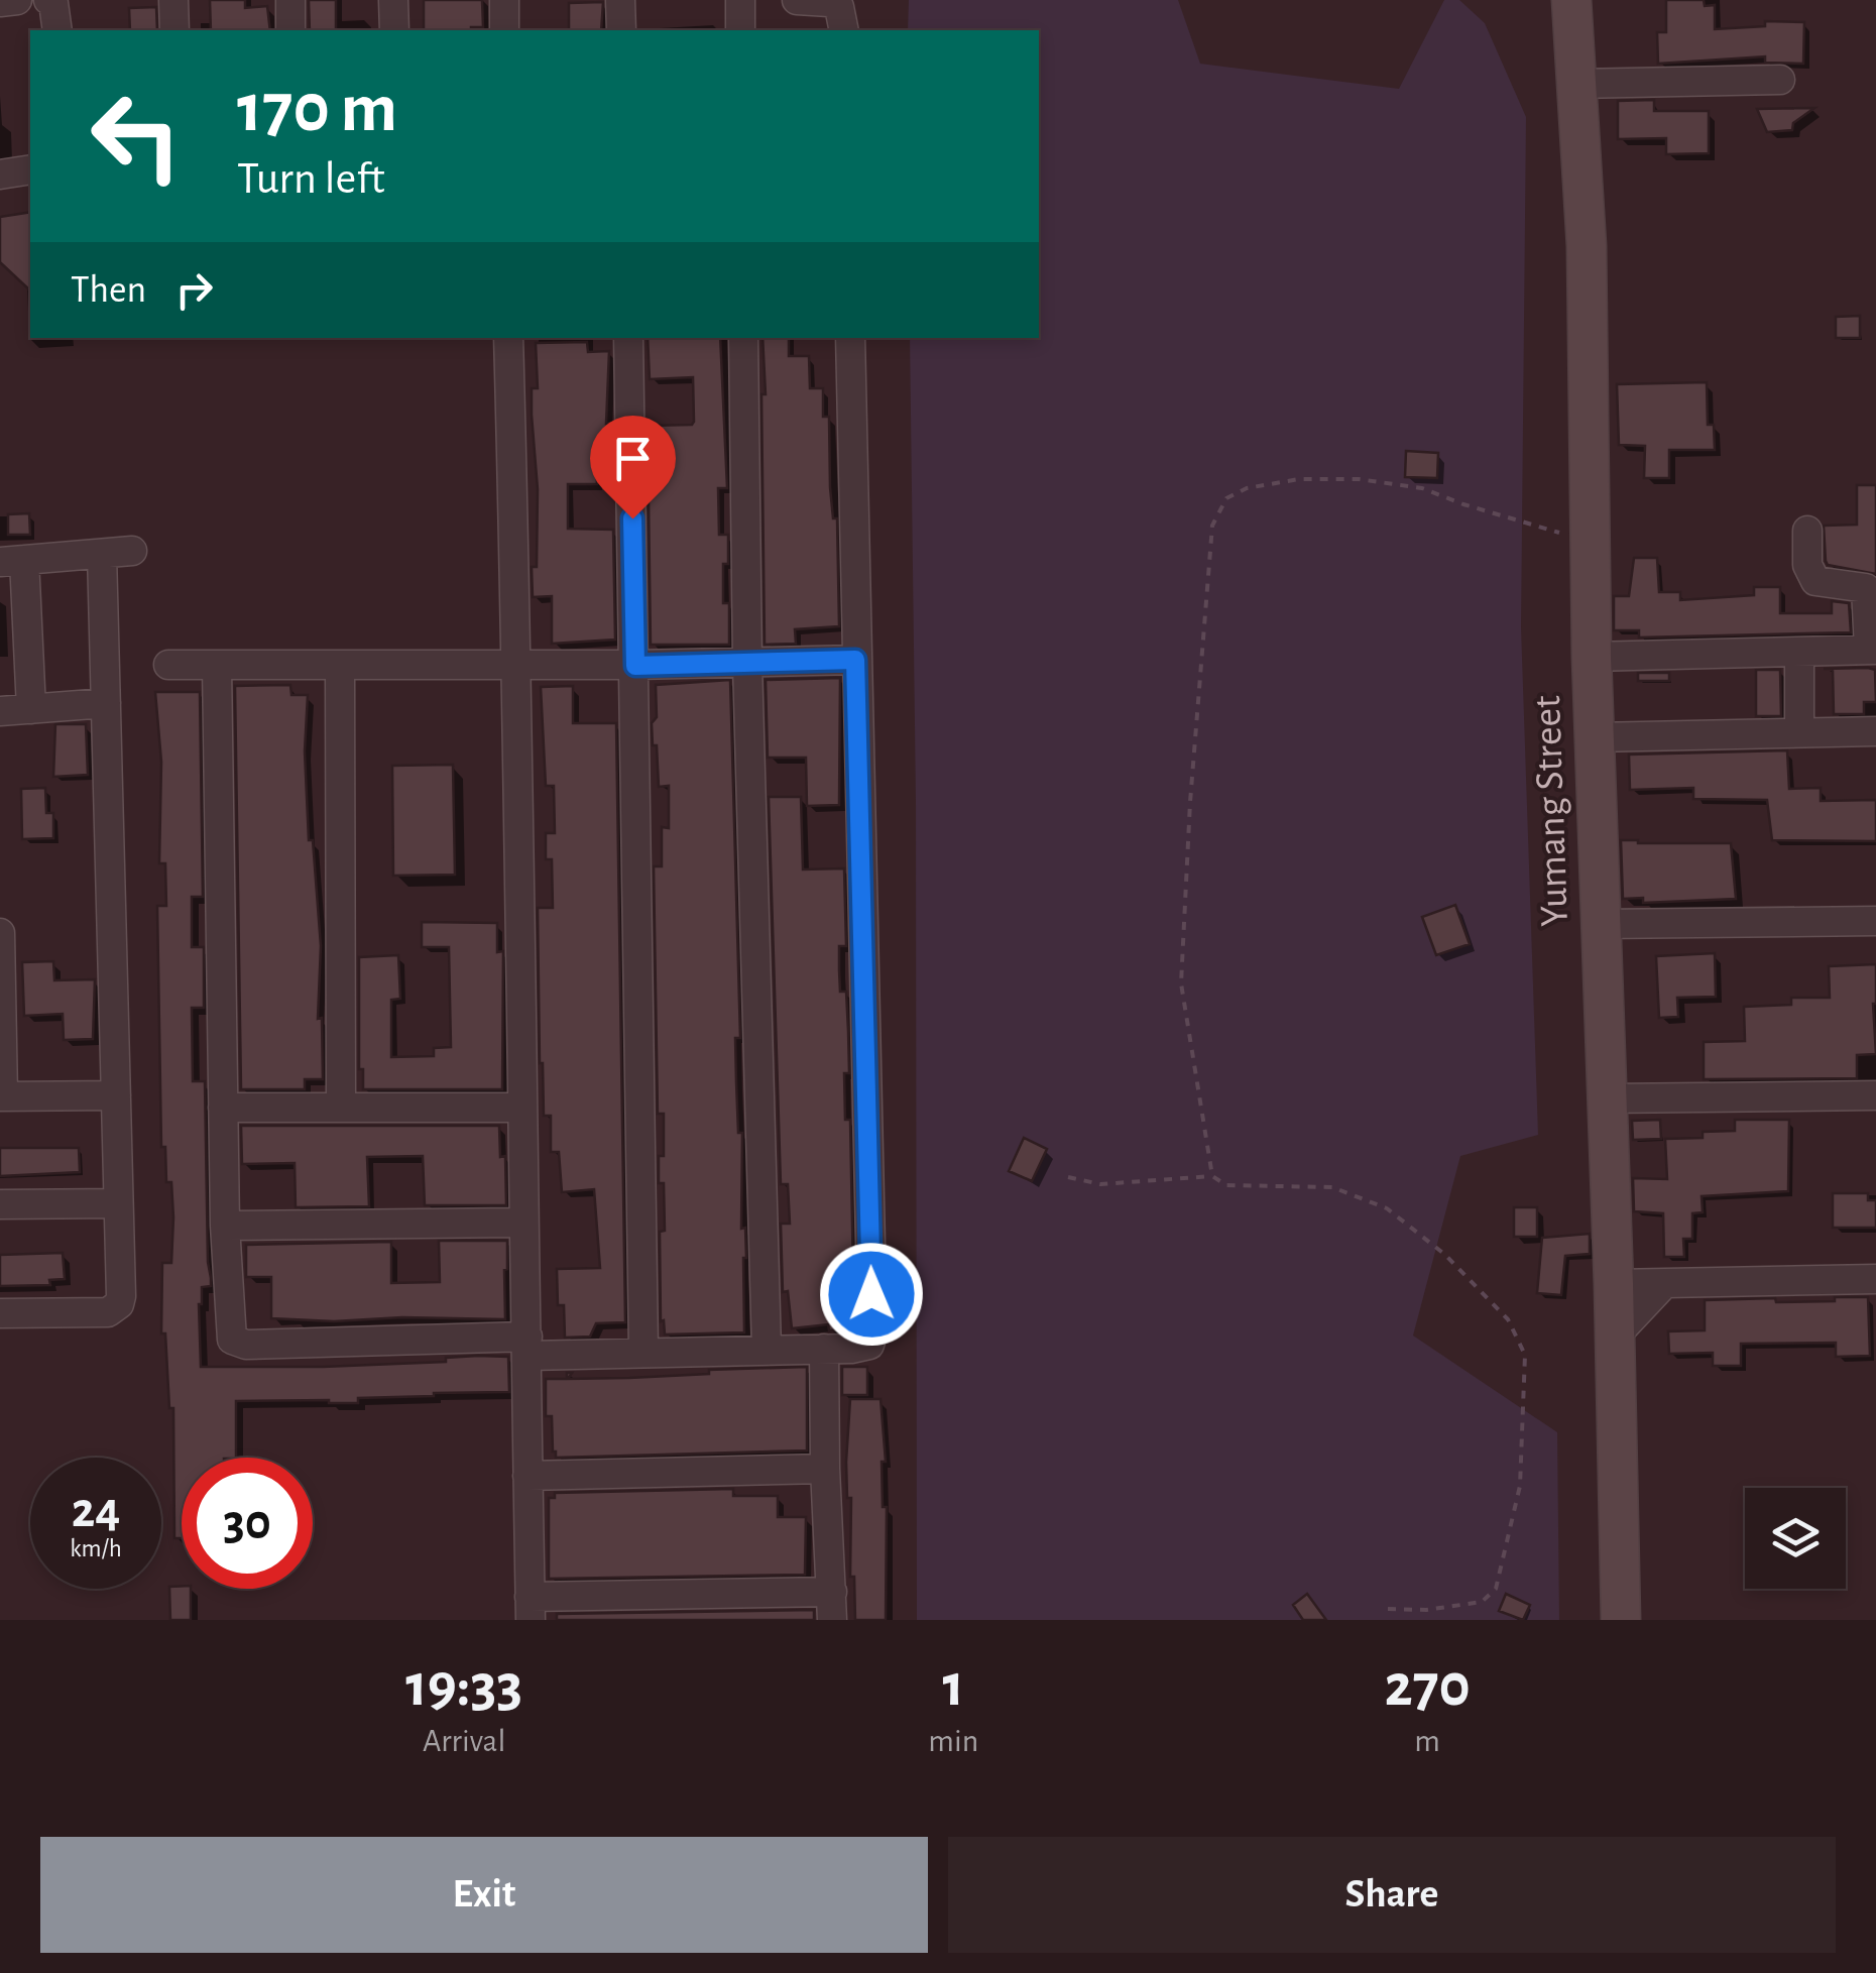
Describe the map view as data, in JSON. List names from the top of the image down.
{
  "streets": {
    "main road": ["Yumang Street"]
  },
  "page": {
    "turn": ["170 m", "Turn left"],
    "then": "Then",
    "speed": "24 km/h",
    "limit": "30",
    "eta": [
      "19:33",
      "Arrival",
      "1",
      "min",
      "270",
      "m"
    ],
    "buttons": ["Exit", "Share"]
  }
}
